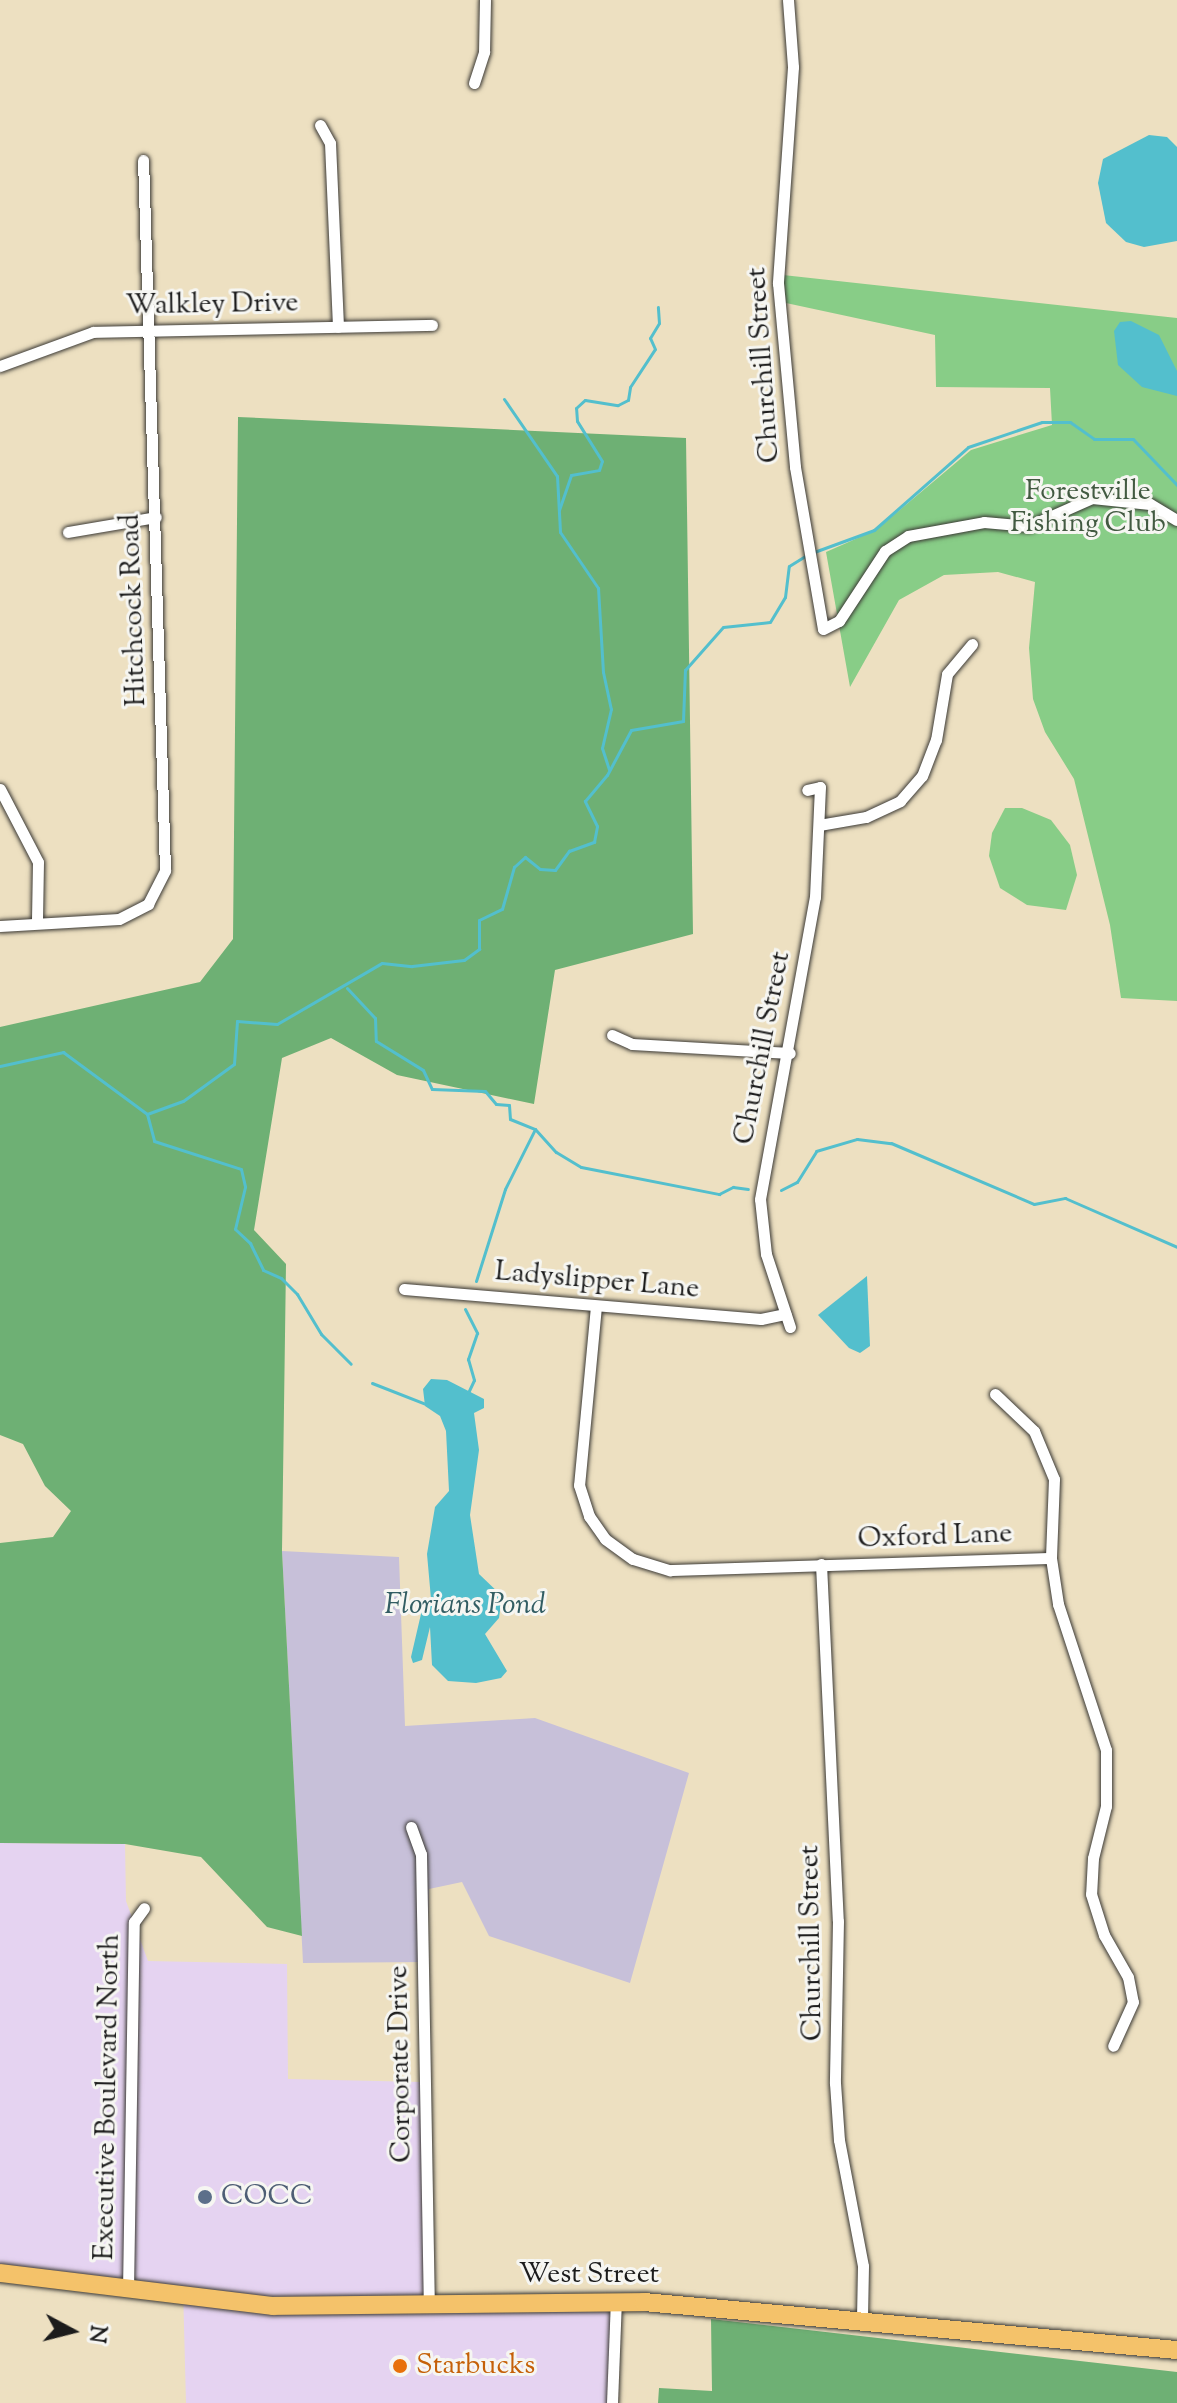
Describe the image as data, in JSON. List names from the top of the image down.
{
  "streets": {
    "main road": ["West Street"],
    "street": [
      "Walkley Drive",
      "Churchill Street",
      "Hitchcock Road",
      "Ladyslipper Lane",
      "Oxford Lane",
      "Corporate Drive",
      "Executive Boulevard North"
    ]
  },
  "crossings": [
    ["Walkley Drive", "Hitchcock Road"],
    ["Churchill Street", "Ladyslipper Lane"],
    ["Churchill Street", "Oxford Lane"],
    ["Churchill Street", "West Street"],
    ["Ladyslipper Lane", "Oxford Lane"],
    ["Corporate Drive", "West Street"],
    ["Executive Boulevard North", "West Street"]
  ],
  "water": ["Florians Pond"],
  "parks": ["Forestville Fishing Club"],
  "places": ["COCC", "Starbucks"],
  "north": "right"
}
